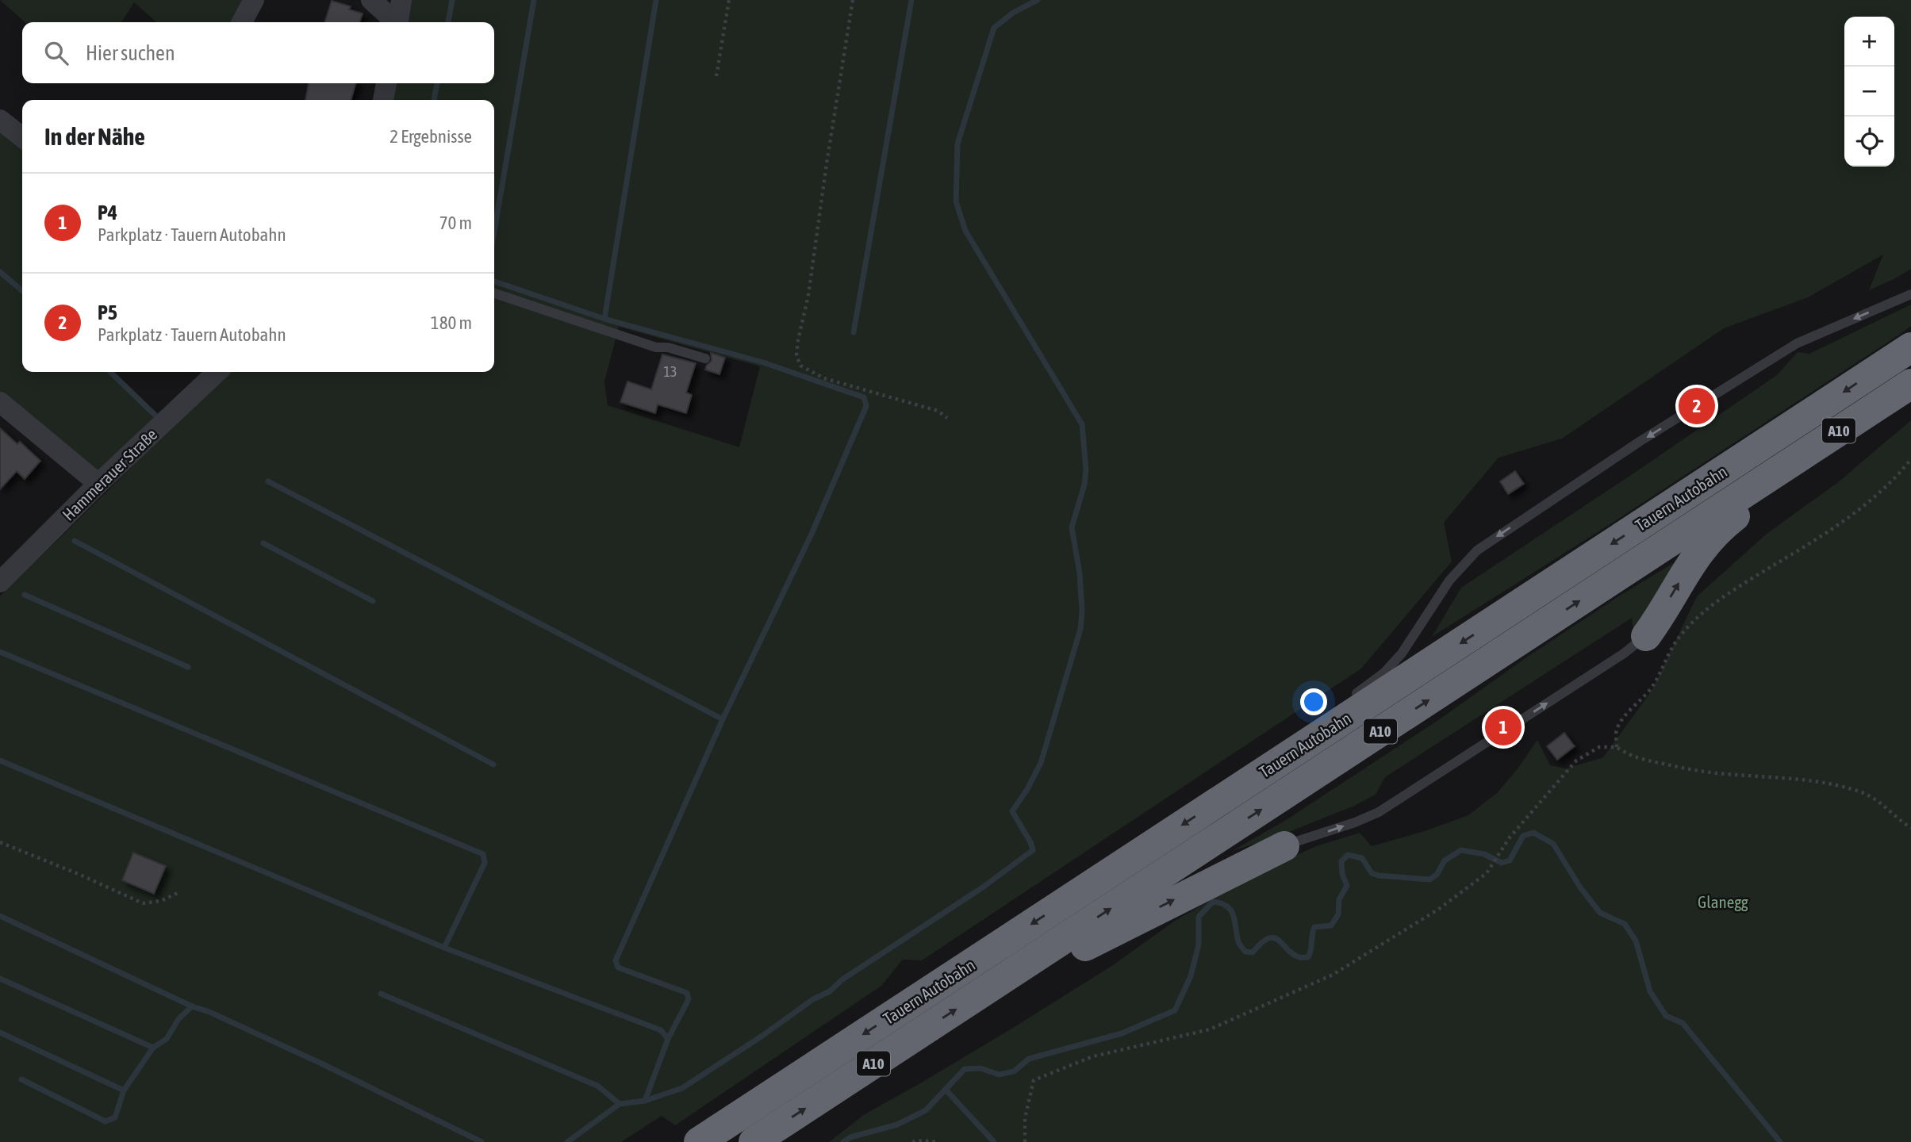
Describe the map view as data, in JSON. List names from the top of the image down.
{
  "streets": {
    "highway": ["A10", "Tauern Autobahn"],
    "street": ["Hammerauer Straße"]
  },
  "parks": ["Glanegg"],
  "house_numbers": ["13"],
  "page": {
    "map_buttons": ["+", "−"],
    "search": "Hier suchen",
    "heading": ["In der Nähe", "2 Ergebnisse"],
    "list": [
      {
        "mark": "1",
        "name": "P4",
        "note": "Parkplatz · Tauern Autobahn",
        "value": "70 m"
      },
      {
        "mark": "2",
        "name": "P5",
        "note": "Parkplatz · Tauern Autobahn",
        "value": "180 m"
      }
    ],
    "pins": ["2", "1"]
  }
}
